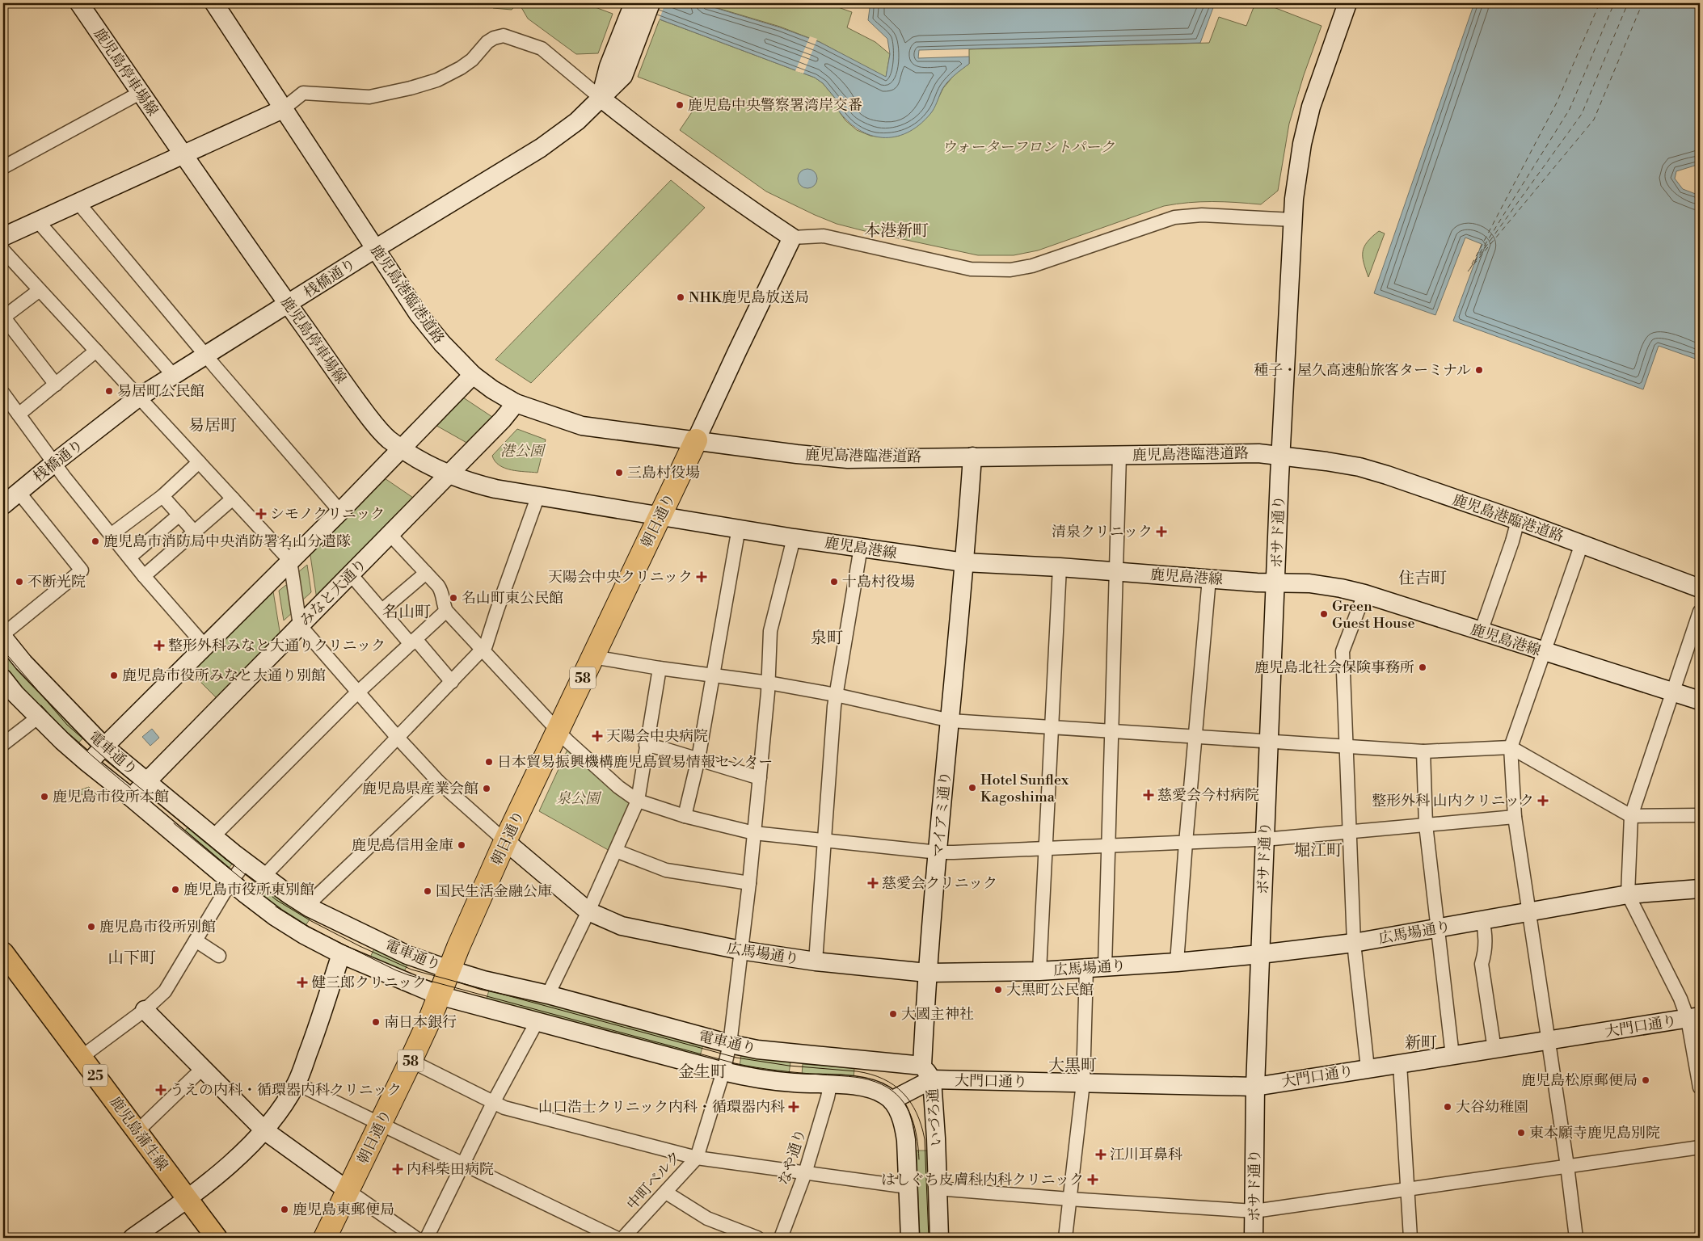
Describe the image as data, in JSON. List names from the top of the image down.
{
  "streets": {
    "highway": ["朝日通り", "58"],
    "main road": ["25", "鹿児島蒲生線"],
    "street": [
      "鹿児島停車場線",
      "桟橋通り",
      "鹿児島港臨港道路",
      "ボサド通り",
      "鹿児島港線",
      "みなと大通り",
      "電車通り",
      "マイアミ通り",
      "広馬場通り",
      "大門口通り",
      "いづろ通",
      "なや通り",
      "中町ベルク"
    ]
  },
  "crossings": [
    ["鹿児島停車場線", "桟橋通り"],
    ["鹿児島停車場線", "朝日通り"],
    ["鹿児島停車場線", "鹿児島港線"],
    ["鹿児島停車場線", "みなと大通り"],
    ["桟橋通り", "鹿児島港臨港道路"],
    ["鹿児島港臨港道路", "朝日通り"],
    ["鹿児島港臨港道路", "ボサド通り"],
    ["鹿児島港臨港道路", "みなと大通り"],
    ["鹿児島港臨港道路", "マイアミ通り"],
    ["朝日通り", "鹿児島港線"],
    ["朝日通り", "電車通り"],
    ["朝日通り", "広馬場通り"],
    ["ボサド通り", "鹿児島港線"],
    ["ボサド通り", "広馬場通り"],
    ["ボサド通り", "大門口通り"],
    ["鹿児島港線", "マイアミ通り"],
    ["鹿児島港線", "中町ベルク"],
    ["みなと大通り", "電車通り"],
    ["電車通り", "マイアミ通り"],
    ["電車通り", "大門口通り"],
    ["電車通り", "いづろ通"],
    ["電車通り", "なや通り"],
    ["電車通り", "中町ベルク"],
    ["マイアミ通り", "広馬場通り"],
    ["マイアミ通り", "大門口通り"],
    ["マイアミ通り", "いづろ通"],
    ["広馬場通り", "中町ベルク"],
    ["大門口通り", "いづろ通"]
  ],
  "districts": [
    "本港新町",
    "易居町",
    "住吉町",
    "名山町",
    "泉町",
    "堀江町",
    "山下町",
    "新町",
    "大黒町",
    "金生町"
  ],
  "parks": ["ウォーターフロントパーク", "港公園", "泉公園"],
  "places": {
    "other": [
      "鹿児島中央警察署湾岸交番",
      "NHK鹿児島放送局",
      "種子・屋久高速船旅客ターミナル",
      "易居町公民館",
      "三島村役場",
      "鹿児島市消防局中央消防署名山分遣隊",
      "不断光院",
      "十島村役場",
      "名山町東公民館",
      "Green Guest House",
      "鹿児島北社会保険事務所",
      "鹿児島市役所みなと大通り別館",
      "日本貿易振興機構鹿児島貿易情報センター",
      "Hotel Sunflex Kagoshima",
      "鹿児島県産業会館",
      "鹿児島市役所本館",
      "鹿児島信用金庫",
      "鹿児島市役所東別館",
      "国民生活金融公庫",
      "鹿児島市役所別館",
      "大黒町公民館",
      "大國主神社",
      "南日本銀行",
      "鹿児島松原郵便局",
      "大谷幼稚園",
      "東本願寺鹿児島別院",
      "鹿児島東郵便局"
    ],
    "health": [
      "シモノクリニック",
      "清泉クリニック",
      "天陽会中央クリニック",
      "整形外科みなと大通りクリニック",
      "天陽会中央病院",
      "慈愛会今村病院",
      "整形外科 山内クリニック",
      "慈愛会クリニック",
      "健三郎クリニック",
      "うえの内科・循環器内科クリニック",
      "山口浩士クリニック内科・循環器内科",
      "江川耳鼻科",
      "内科柴田病院",
      "はしぐち皮膚科内科クリニック"
    ]
  }
}
